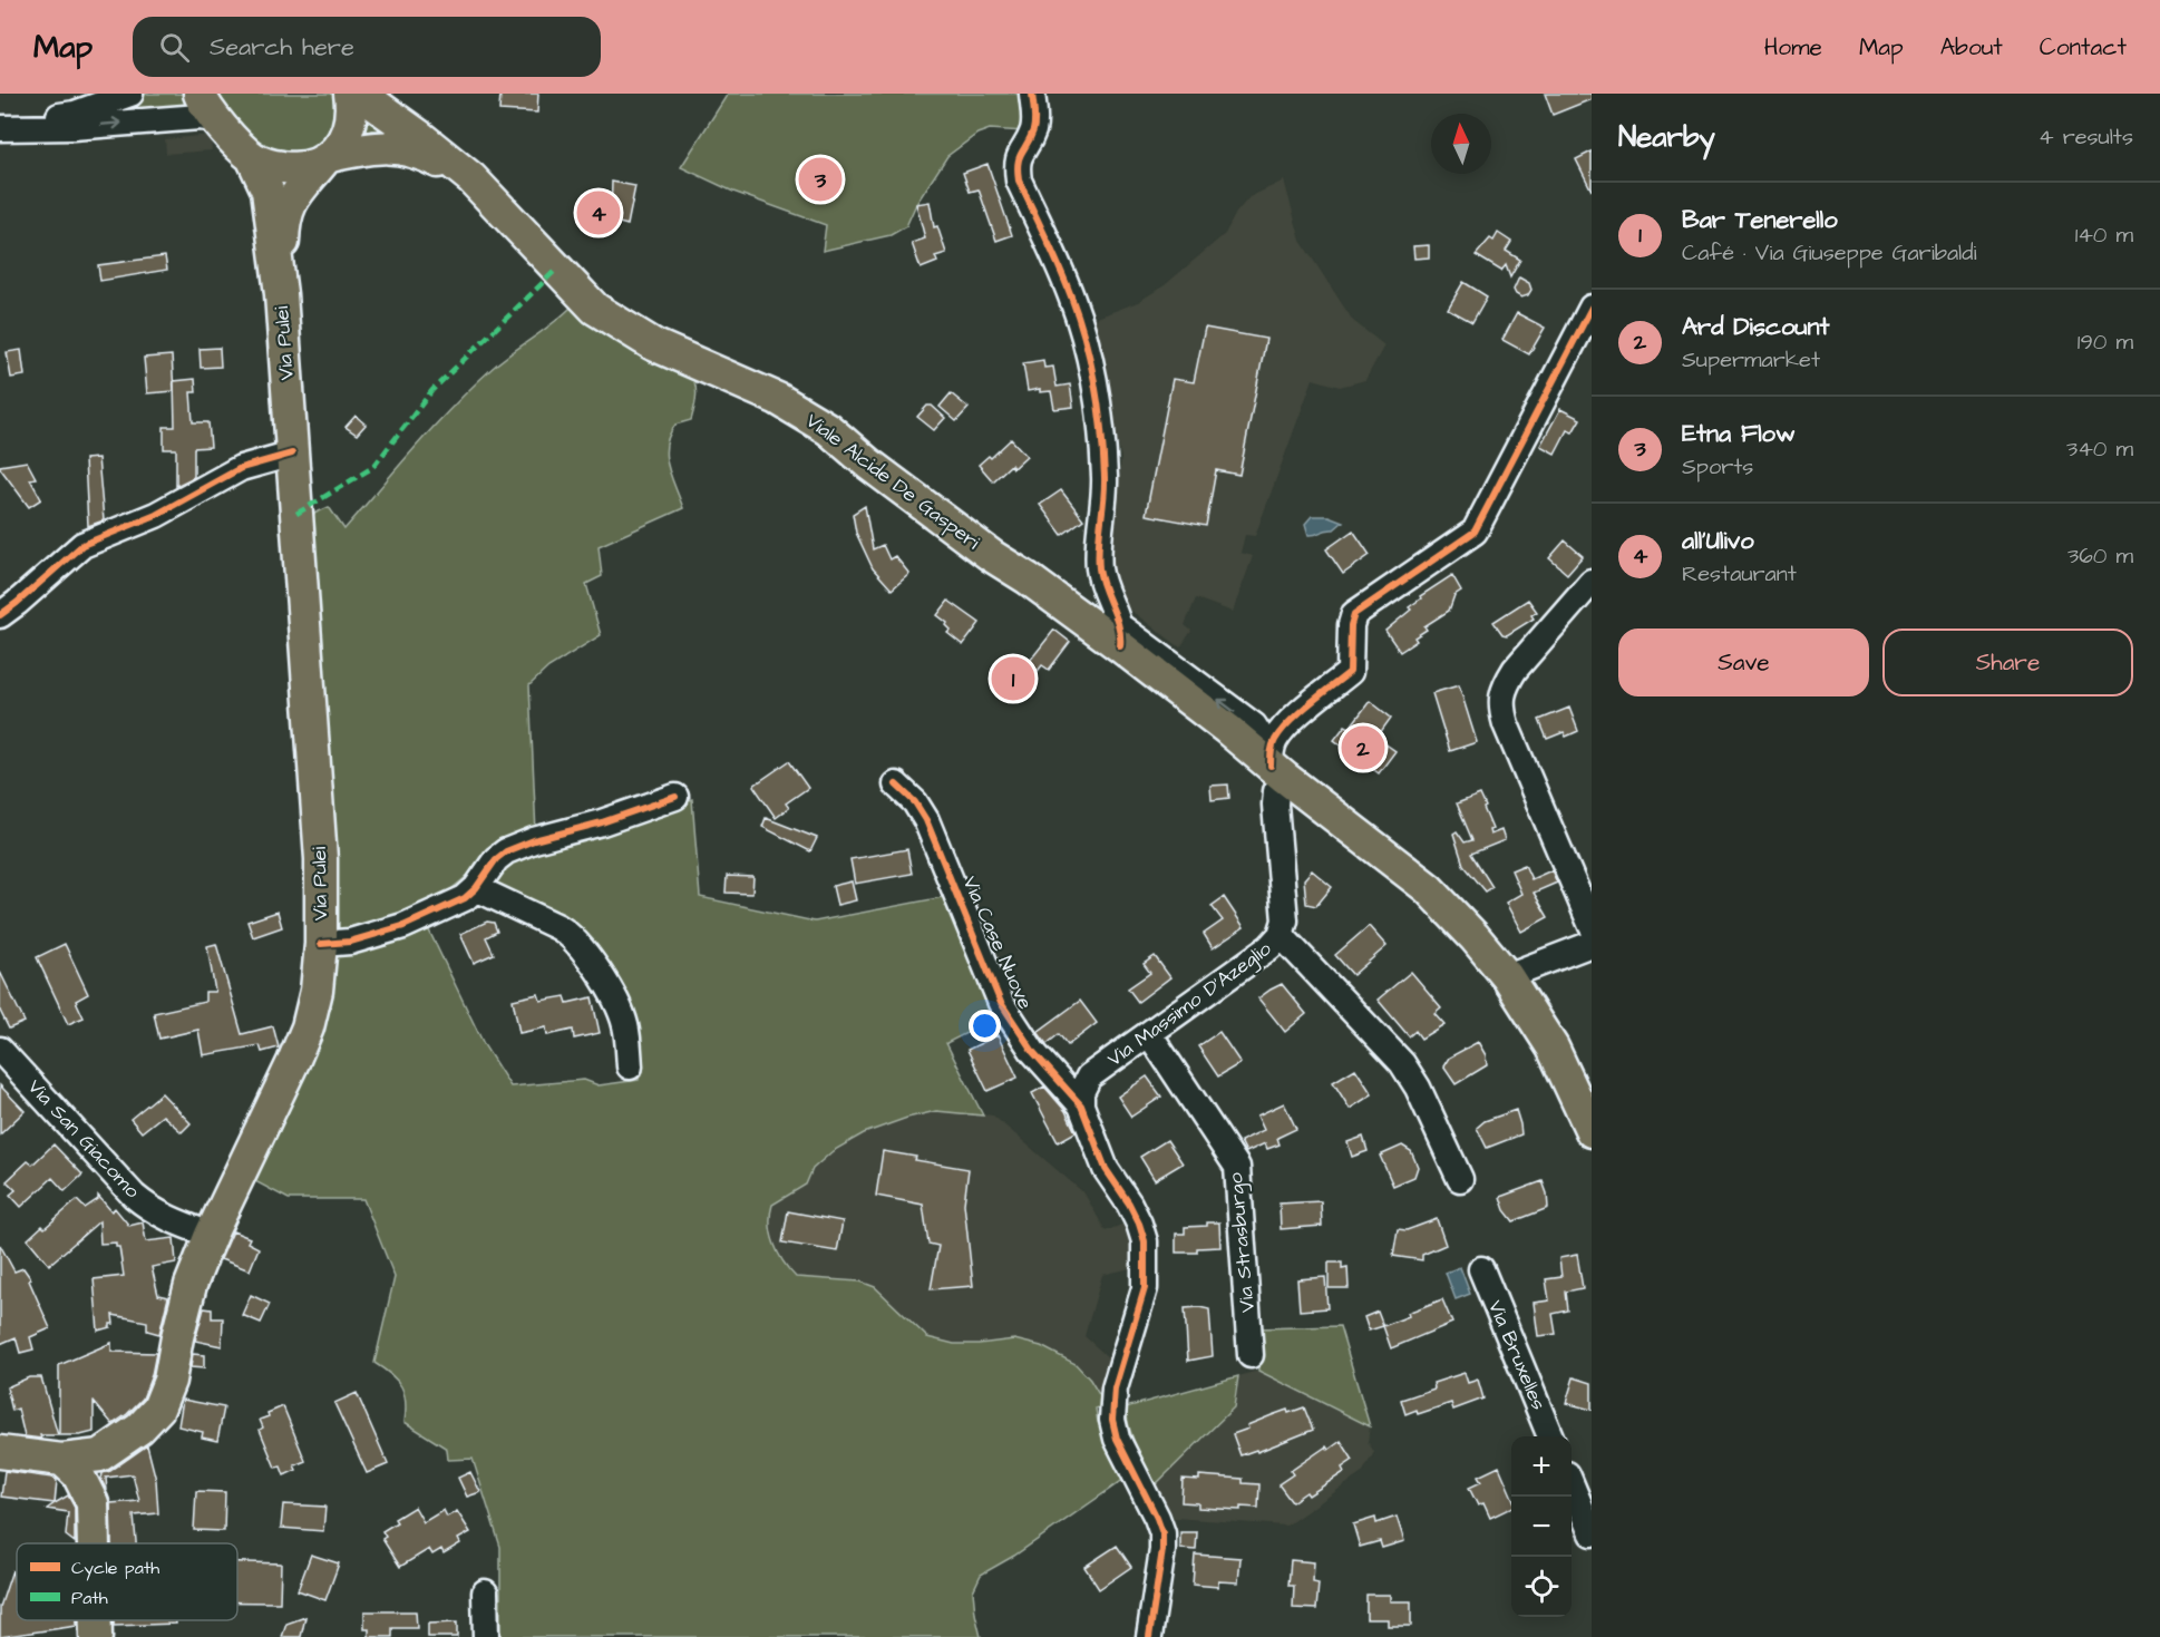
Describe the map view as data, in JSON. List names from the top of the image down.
{
  "streets": {
    "main road": ["Via Pulei", "Viale Alcide De Gasperi"],
    "street": [
      "Via Case Nuove",
      "Via Massimo D'Azeglio",
      "Via San Giacomo",
      "Via Strasburgo",
      "Via Bruxelles"
    ]
  },
  "crossings": [
    ["Via Pulei", "Via San Giacomo"],
    ["Via Case Nuove", "Via Massimo D'Azeglio"],
    ["Via Massimo D'Azeglio", "Via Strasburgo"]
  ],
  "legend": ["Cycle path", "Path"],
  "north": "top",
  "page": {
    "header": "Map",
    "search": "Search here",
    "nav": [
      "Home",
      "Map",
      "About",
      "Contact"
    ],
    "heading": ["Nearby", "4 results"],
    "pins": [
      "3",
      "4",
      "1",
      "2"
    ],
    "list": [
      {
        "mark": "1",
        "name": "Bar Tenerello",
        "note": "Café · Via Giuseppe Garibaldi",
        "value": "140 m"
      },
      {
        "mark": "2",
        "name": "Ard Discount",
        "note": "Supermarket",
        "value": "190 m"
      },
      {
        "mark": "3",
        "name": "Etna Flow",
        "note": "Sports",
        "value": "340 m"
      },
      {
        "mark": "4",
        "name": "all'Ulivo",
        "note": "Restaurant",
        "value": "360 m"
      }
    ],
    "buttons": ["Save", "Share"],
    "map_buttons": ["+", "−"]
  }
}
